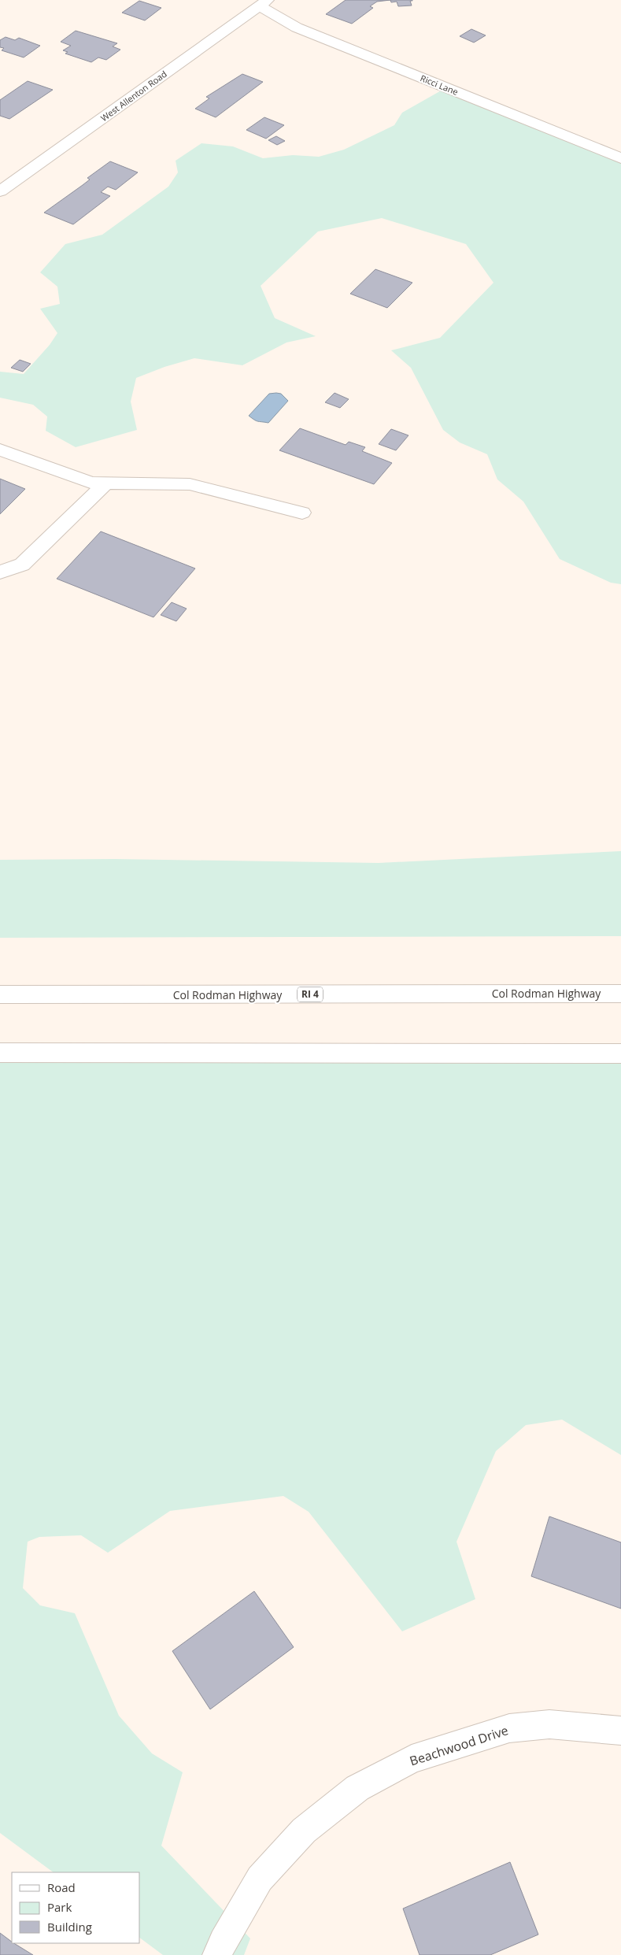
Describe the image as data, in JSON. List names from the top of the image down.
{
  "streets": {
    "main road": [
      "Ricci Lane",
      "West Allenton Road",
      "Col Rodman Highway",
      "RI 4",
      "Beachwood Drive"
    ]
  },
  "crossings": [
    ["Ricci Lane", "West Allenton Road"]
  ],
  "legend": ["Road", "Park", "Building"]
}
